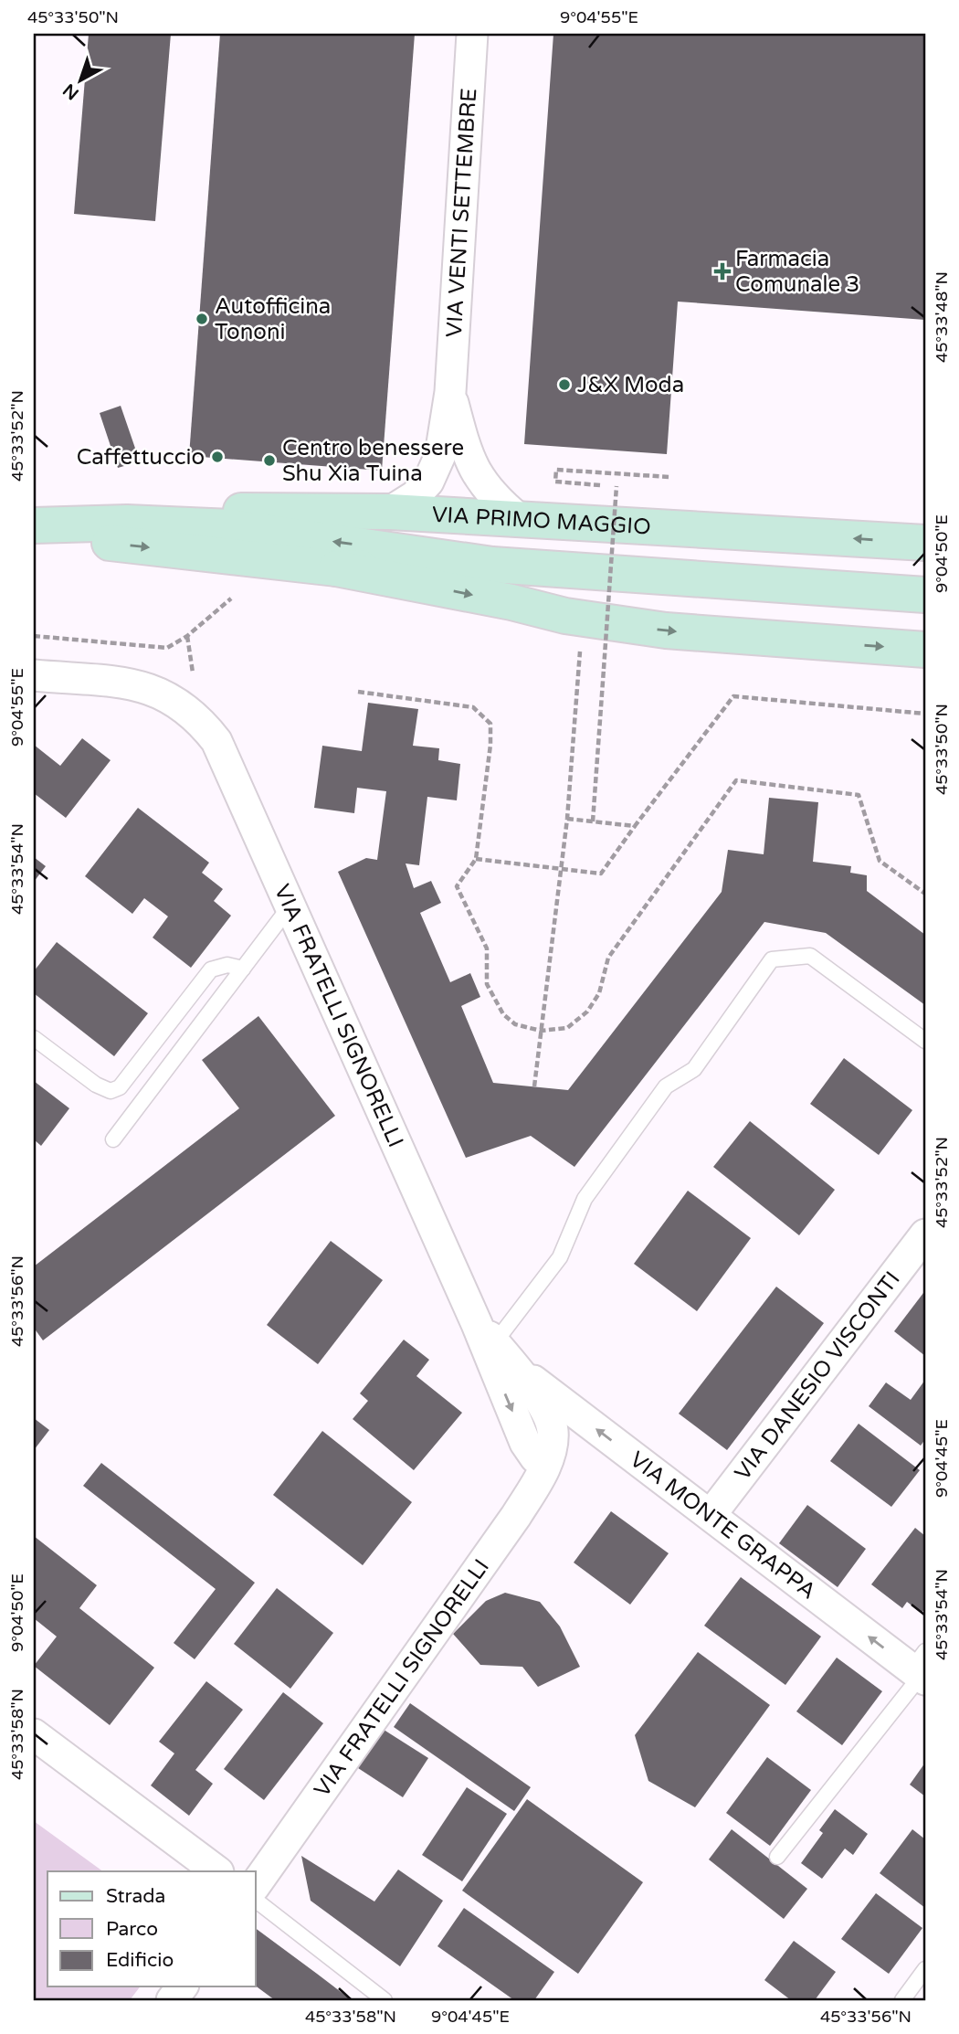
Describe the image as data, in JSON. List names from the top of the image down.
{
  "streets": {
    "street": [
      "VIA VENTI SETTEMBRE",
      "VIA PRIMO MAGGIO",
      "VIA FRATELLI SIGNORELLI",
      "VIA DANESIO VISCONTI",
      "VIA MONTE GRAPPA"
    ]
  },
  "crossings": [
    ["VIA VENTI SETTEMBRE", "VIA PRIMO MAGGIO"],
    ["VIA FRATELLI SIGNORELLI", "VIA MONTE GRAPPA"],
    ["VIA DANESIO VISCONTI", "VIA MONTE GRAPPA"]
  ],
  "one_way": ["VIA MONTE GRAPPA"],
  "places": {
    "health": ["Farmacia Comunale 3"],
    "other": [
      "Autofficina Tononi",
      "J&X Moda",
      "Caffettuccio",
      "Centro benessere Shu Xia Tuina"
    ]
  },
  "legend": ["Strada", "Parco", "Edificio"],
  "north": "bottom left",
  "coordinates": [
    "45°33'50\"N",
    "9°04'55\"E",
    "45°33'48\"N",
    "45°33'52\"N",
    "9°04'50\"E",
    "45°33'54\"N",
    "45°33'56\"N",
    "9°04'45\"E",
    "45°33'58\"N"
  ]
}
